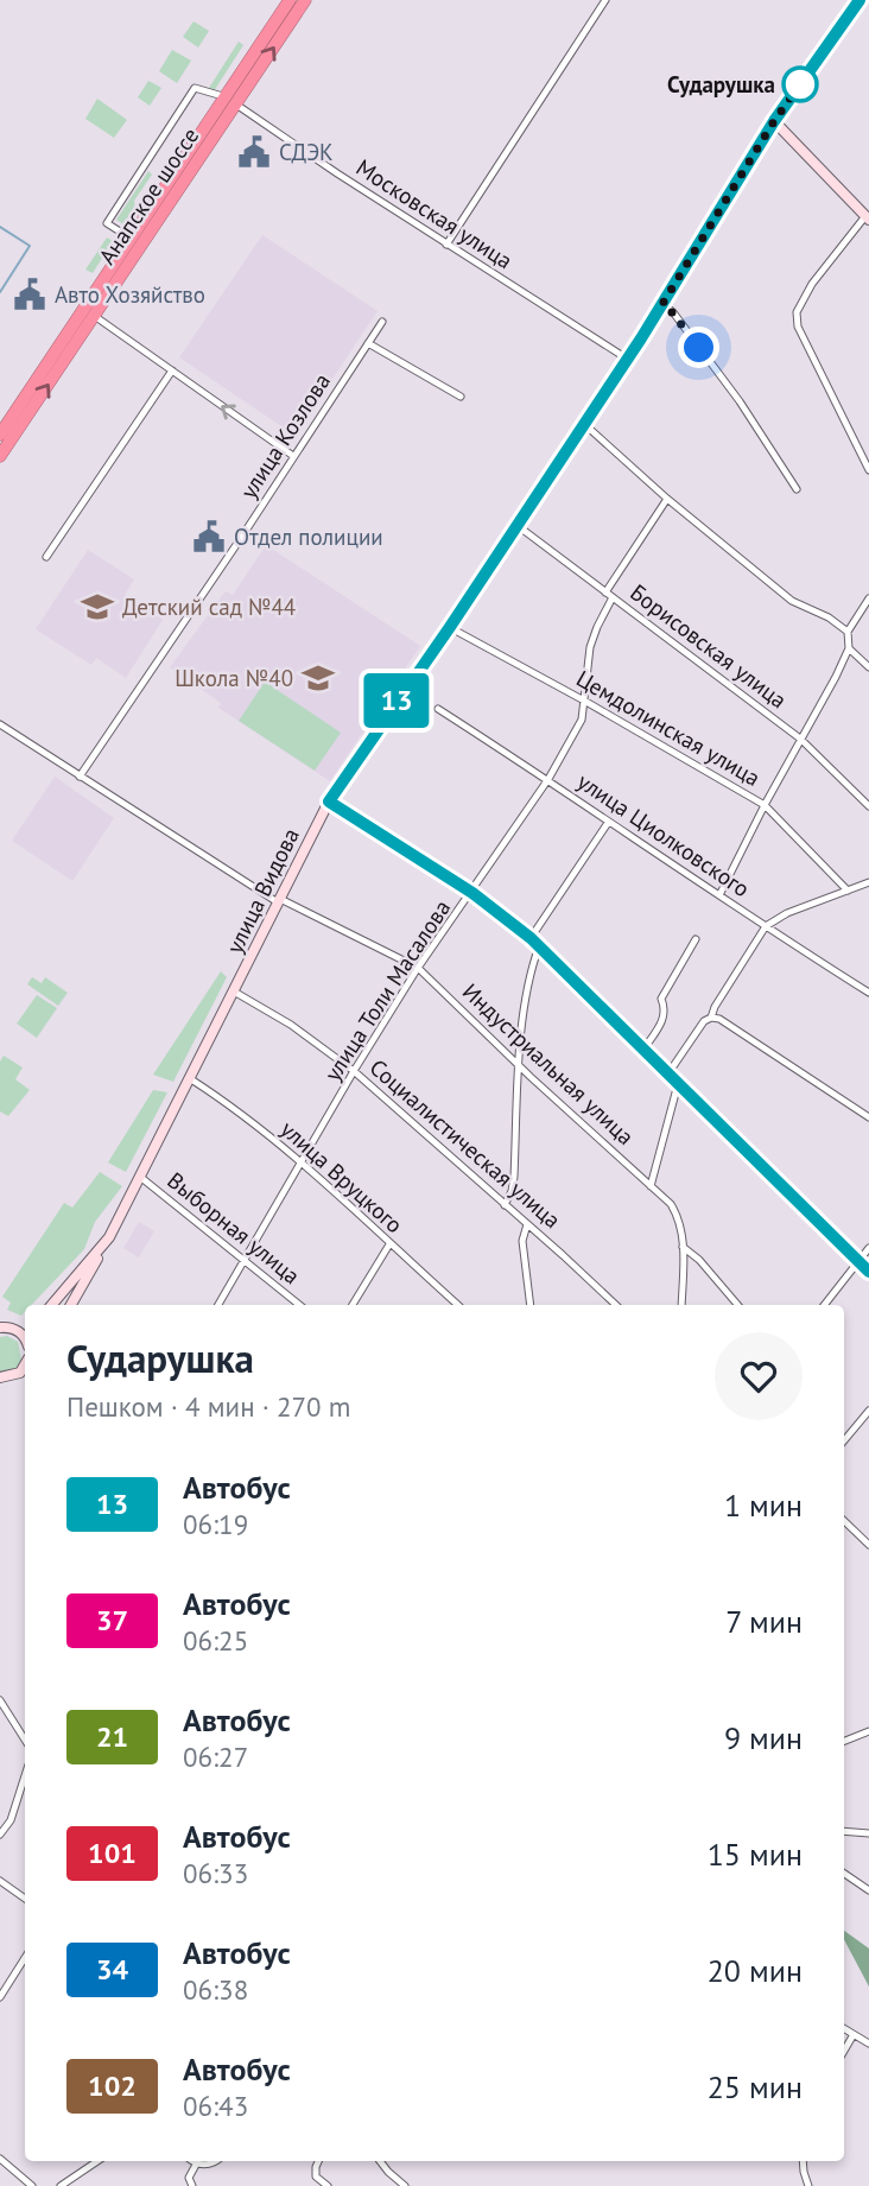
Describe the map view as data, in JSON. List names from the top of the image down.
{
  "streets": {
    "highway": ["Анапское шоссе"],
    "street": [
      "Московская улица",
      "улица Козлова",
      "Борисовская улица",
      "Цемдолинская улица",
      "улица Циолковского",
      "улица Видова",
      "улица Толи Масалова",
      "Индустриальная улица",
      "Социалистическая улица",
      "улица Вруцкого",
      "Выборная улица"
    ]
  },
  "crossings": [
    ["Анапское шоссе", "Московская улица"],
    ["Московская улица", "улица Видова"],
    ["улица Козлова", "Индустриальная улица"],
    ["Борисовская улица", "улица Видова"],
    ["Борисовская улица", "улица Толи Масалова"],
    ["Цемдолинская улица", "улица Видова"],
    ["Цемдолинская улица", "улица Толи Масалова"],
    ["улица Циолковского", "улица Толи Масалова"],
    ["улица Видова", "Индустриальная улица"],
    ["улица Видова", "Социалистическая улица"],
    ["улица Видова", "улица Вруцкого"],
    ["улица Видова", "Выборная улица"],
    ["улица Толи Масалова", "Индустриальная улица"],
    ["улица Толи Масалова", "Социалистическая улица"],
    ["улица Толи Масалова", "улица Вруцкого"],
    ["улица Толи Масалова", "Выборная улица"]
  ],
  "places": {
    "other": ["Сударушка"],
    "public building": ["СДЭК", "Авто Хозяйство", "Отдел полиции"],
    "school or university": ["Детский сад №44", "Школа №40"]
  },
  "lines": ["bus line 13"],
  "page": {
    "on_map": "13",
    "heading": ["Сударушка", "Пешком · 4 мин · 270 m"],
    "list": [
      {
        "mark": "13",
        "name": "Автобус",
        "note": "06:19",
        "value": "1 мин"
      },
      {
        "mark": "37",
        "name": "Автобус",
        "note": "06:25",
        "value": "7 мин"
      },
      {
        "mark": "21",
        "name": "Автобус",
        "note": "06:27",
        "value": "9 мин"
      },
      {
        "mark": "101",
        "name": "Автобус",
        "note": "06:33",
        "value": "15 мин"
      },
      {
        "mark": "34",
        "name": "Автобус",
        "note": "06:38",
        "value": "20 мин"
      },
      {
        "mark": "102",
        "name": "Автобус",
        "note": "06:43",
        "value": "25 мин"
      }
    ]
  }
}
